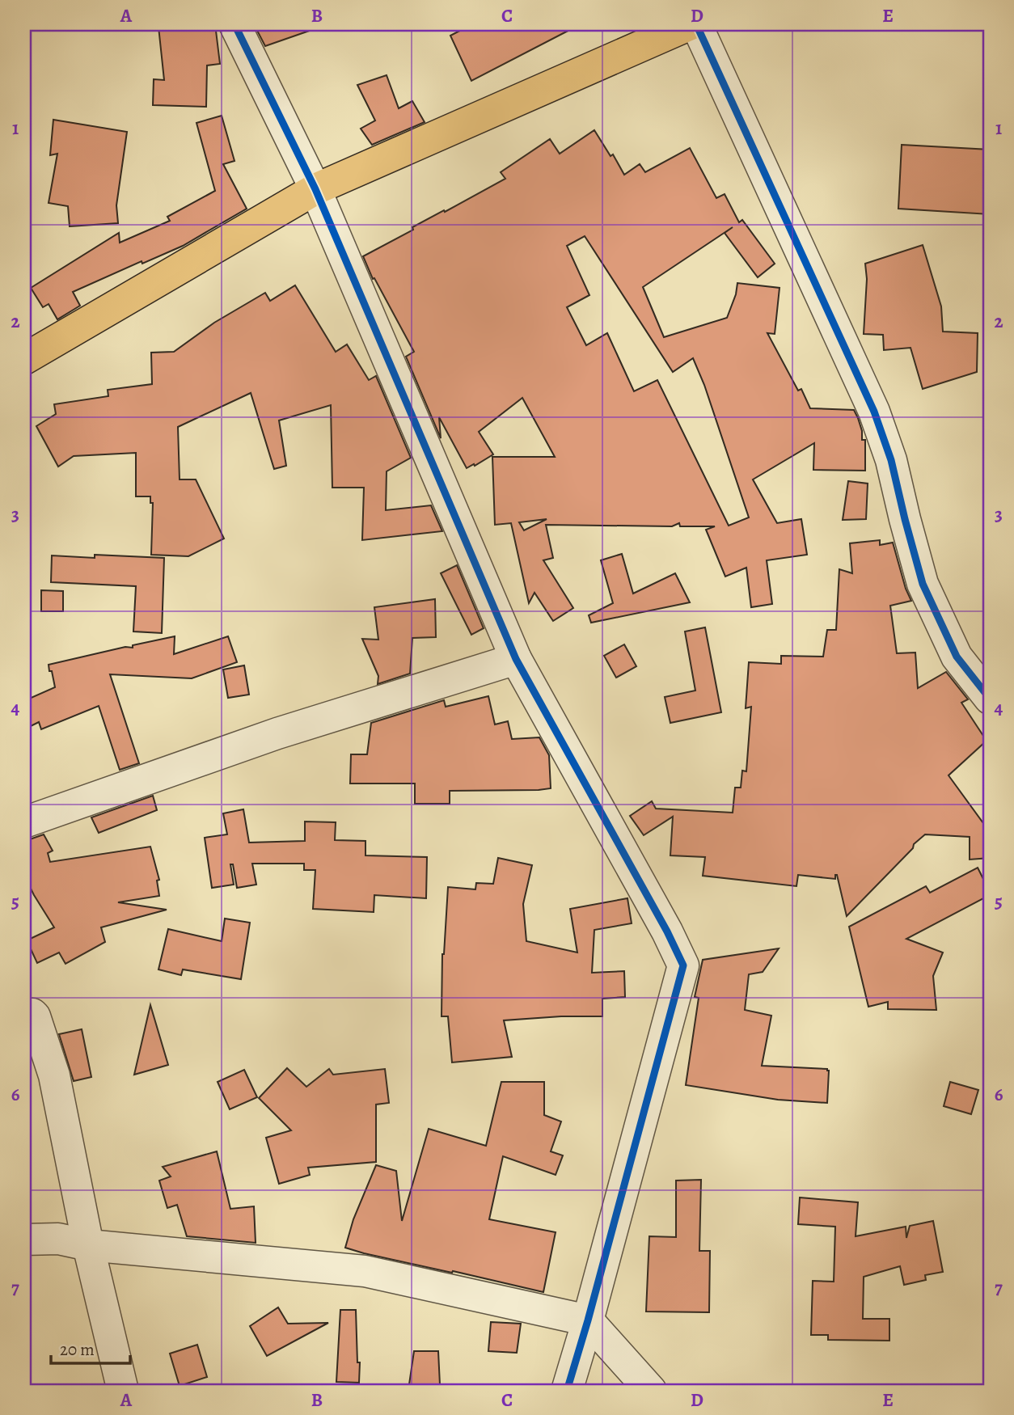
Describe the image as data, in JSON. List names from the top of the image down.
{
  "scale_bar": "20 m",
  "grid": {
    "columns": [
      "A",
      "B",
      "C",
      "D",
      "E"
    ],
    "rows": [
      "1",
      "2",
      "3",
      "4",
      "5",
      "6",
      "7"
    ]
  }
}
